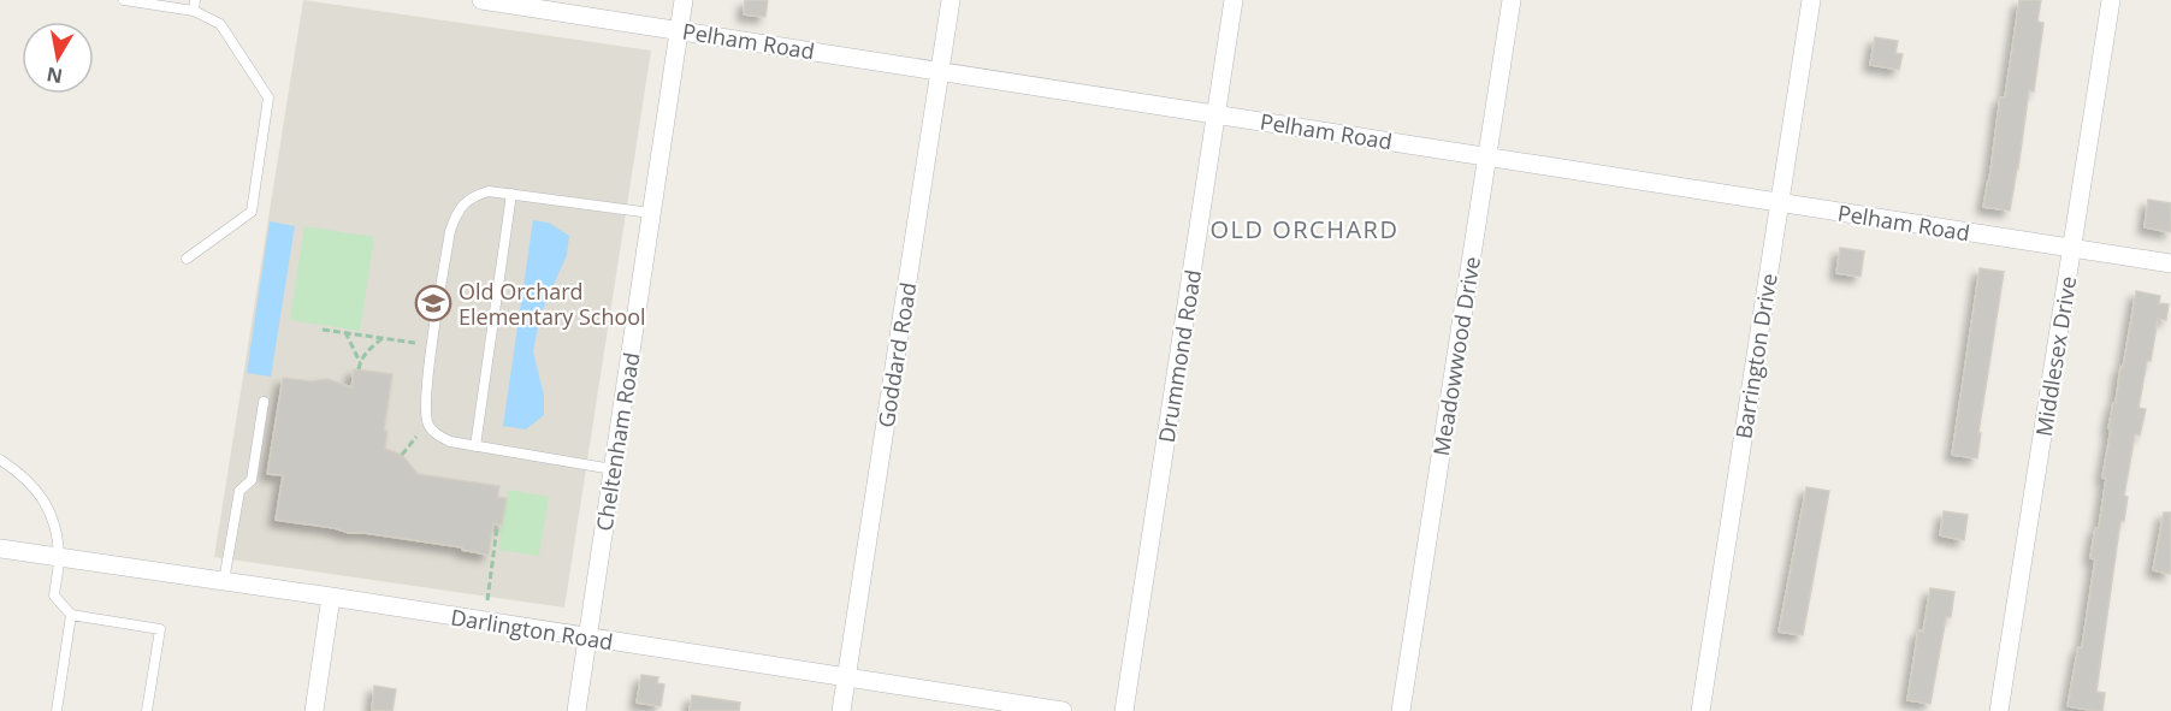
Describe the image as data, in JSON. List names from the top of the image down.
{
  "streets": {
    "street": [
      "Pelham Road",
      "Goddard Road",
      "Drummond Road",
      "Meadowwood Drive",
      "Barrington Drive",
      "Middlesex Drive",
      "Cheltenham Road",
      "Darlington Road"
    ]
  },
  "crossings": [
    ["Pelham Road", "Goddard Road"],
    ["Pelham Road", "Drummond Road"],
    ["Pelham Road", "Meadowwood Drive"],
    ["Pelham Road", "Barrington Drive"],
    ["Pelham Road", "Middlesex Drive"],
    ["Pelham Road", "Cheltenham Road"],
    ["Goddard Road", "Darlington Road"],
    ["Cheltenham Road", "Darlington Road"]
  ],
  "districts": ["OLD ORCHARD"],
  "places": {
    "school or university": ["Old Orchard Elementary School"]
  },
  "north": "bottom"
}
